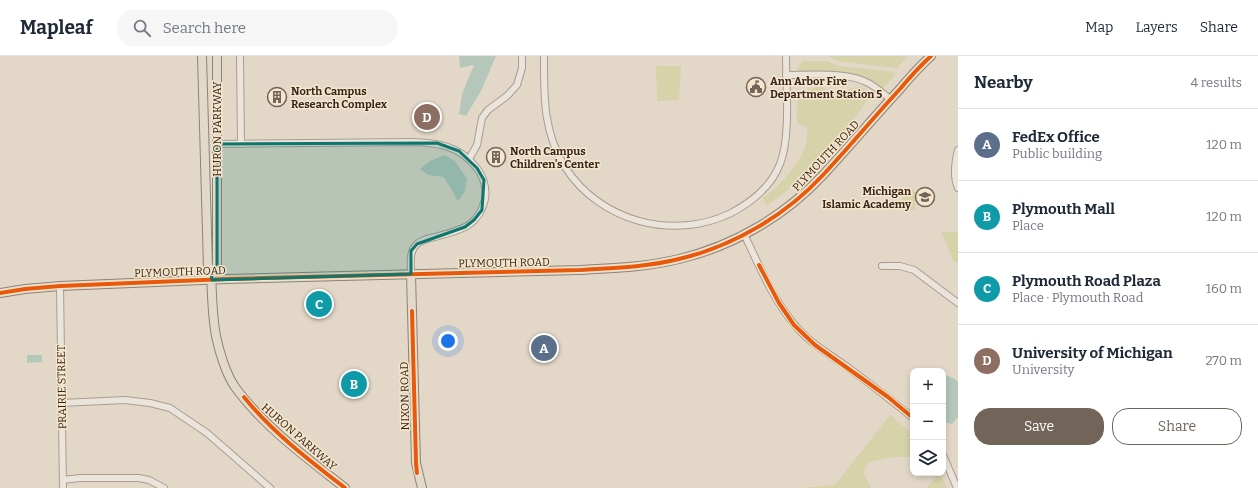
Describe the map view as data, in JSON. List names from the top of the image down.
{
  "streets": {
    "main road": ["HURON PARKWAY", "PLYMOUTH ROAD", "NIXON ROAD"],
    "street": ["PRAIRIE STREET"]
  },
  "crossings": [
    ["HURON PARKWAY", "PLYMOUTH ROAD"],
    ["PLYMOUTH ROAD", "PRAIRIE STREET"],
    ["PLYMOUTH ROAD", "NIXON ROAD"]
  ],
  "places": {
    "public building": ["Ann Arbor Fire Department Station 5"],
    "building": ["North Campus Research Complex", "North Campus Children's Center"],
    "school or university": ["Michigan Islamic Academy"]
  },
  "page": {
    "header": "Mapleaf",
    "search": "Search here",
    "nav": ["Map", "Layers", "Share"],
    "heading": ["Nearby", "4 results"],
    "pins": [
      "D",
      "C",
      "A",
      "B"
    ],
    "list": [
      {
        "mark": "A",
        "name": "FedEx Office",
        "note": "Public building",
        "value": "120 m"
      },
      {
        "mark": "B",
        "name": "Plymouth Mall",
        "note": "Place",
        "value": "120 m"
      },
      {
        "mark": "C",
        "name": "Plymouth Road Plaza",
        "note": "Place · Plymouth Road",
        "value": "160 m"
      },
      {
        "mark": "D",
        "name": "University of Michigan",
        "note": "University",
        "value": "270 m"
      }
    ],
    "map_buttons": ["+", "−"],
    "buttons": ["Save", "Share"]
  }
}
